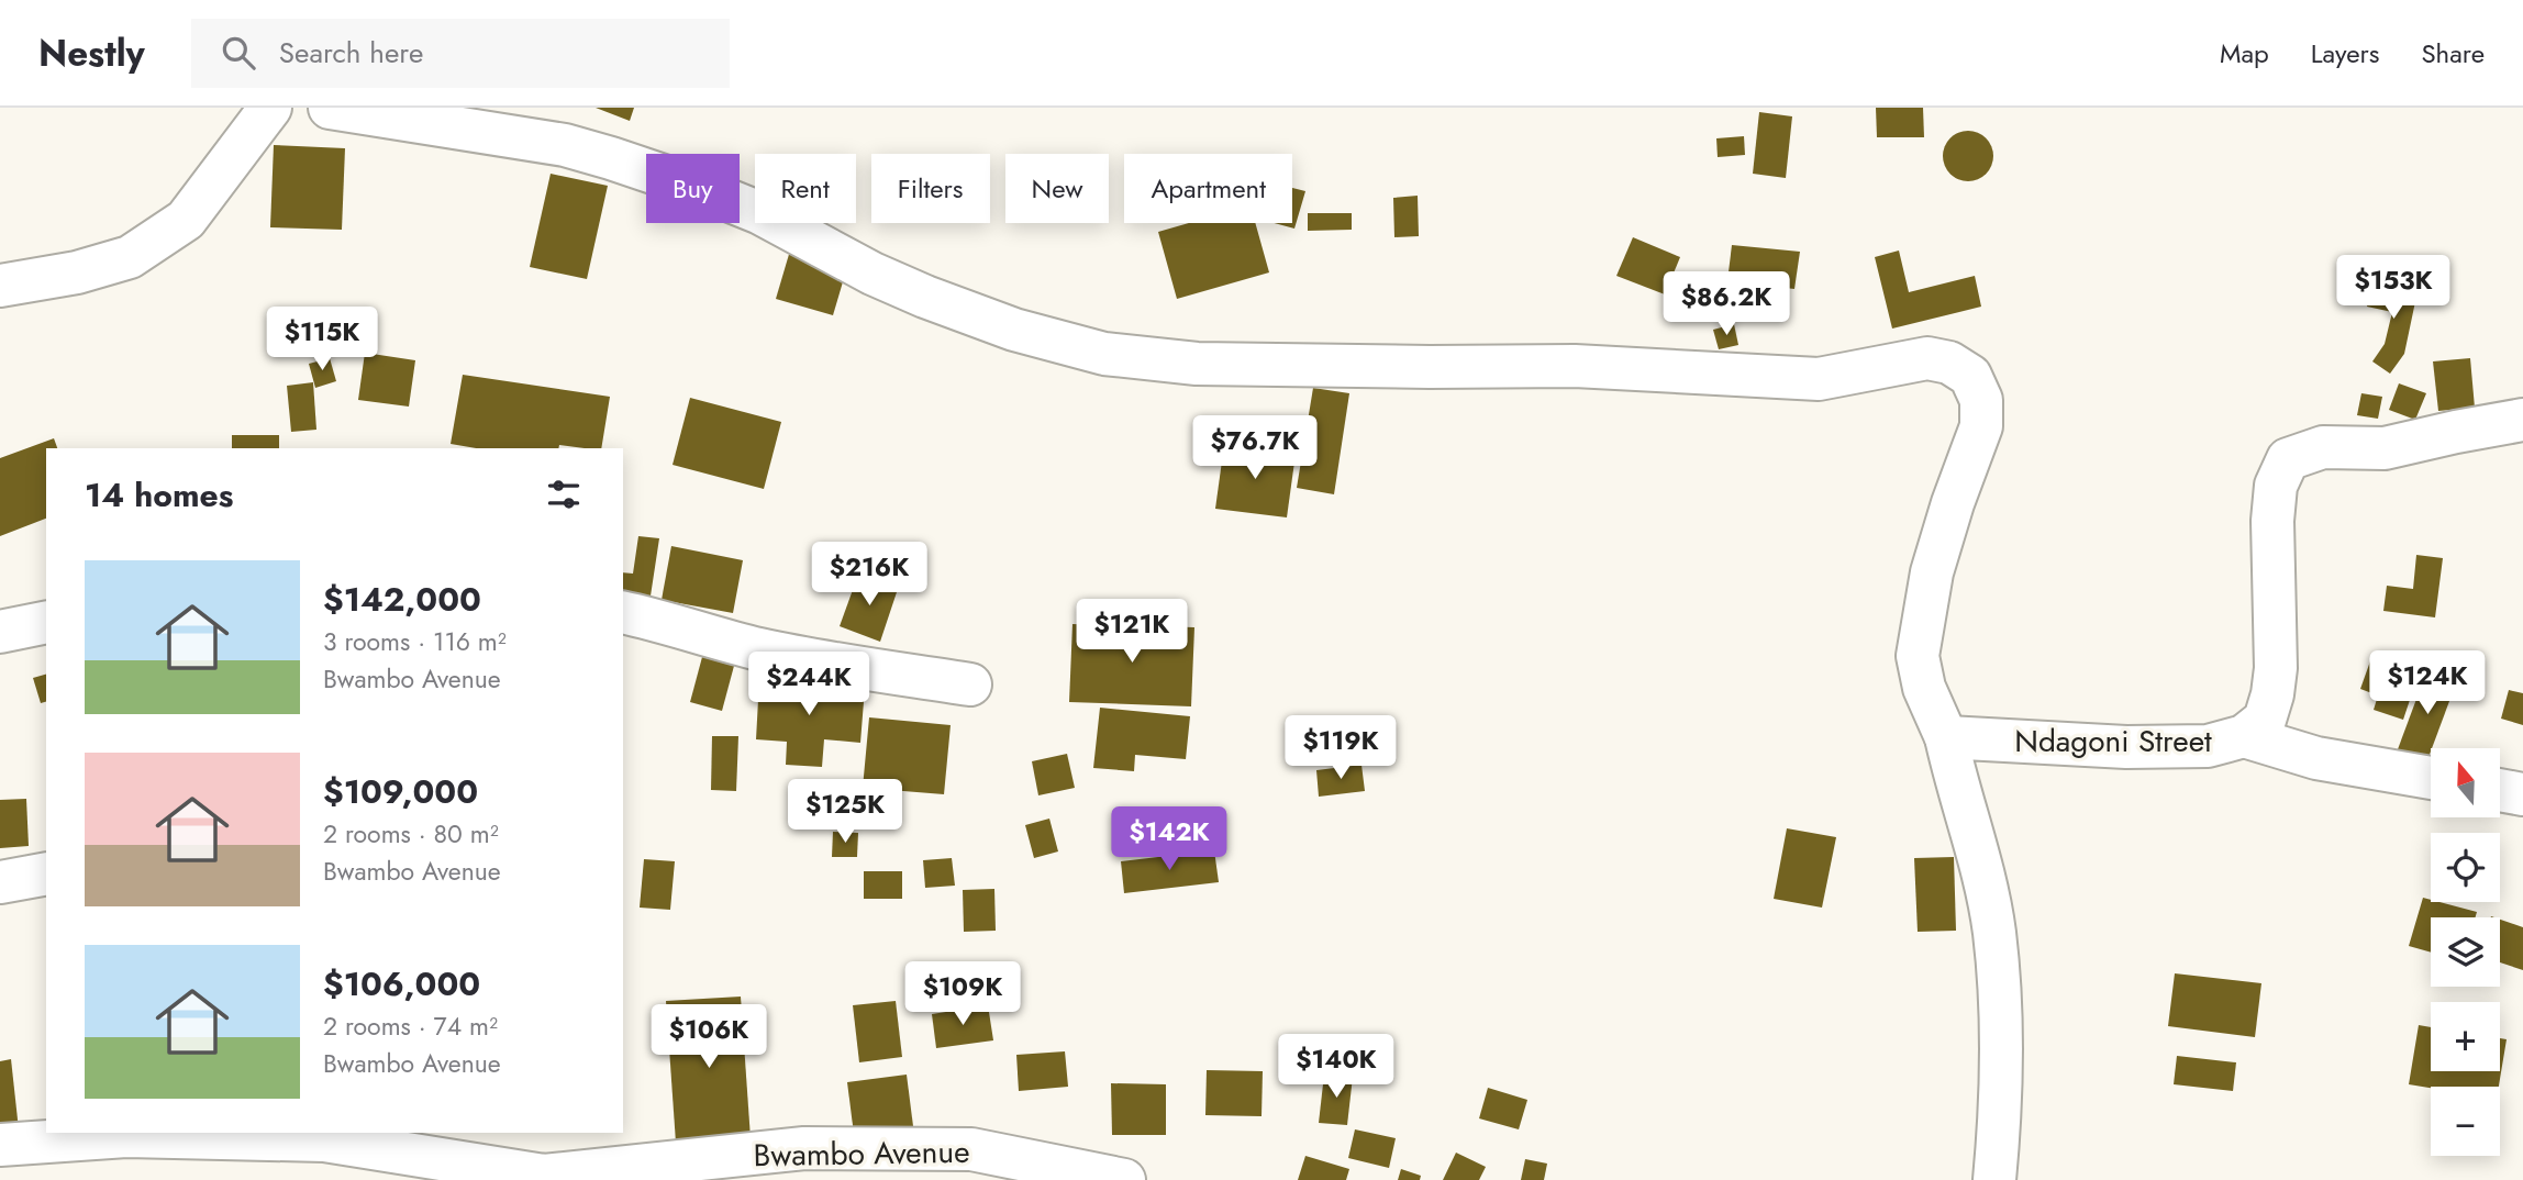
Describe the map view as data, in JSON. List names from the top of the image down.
{
  "streets": {
    "street": ["Ndagoni Street", "Bwambo Avenue"]
  },
  "north": "top",
  "page": {
    "header": "Nestly",
    "search": "Search here",
    "nav": ["Map", "Layers", "Share"],
    "chip": [
      "Buy",
      "Rent",
      "Filters",
      "New",
      "Apartment"
    ],
    "price": [
      "$153K",
      "$86.2K",
      "$115K",
      "$76.7K",
      "$216K",
      "$121K",
      "$124K",
      "$244K",
      "$119K",
      "$125K",
      "$142K",
      "$109K",
      "$106K",
      "$140K"
    ],
    "heading": "14 homes",
    "list": [
      {
        "name": "$142,000",
        "note": "3 rooms · 116 m² · Bwambo Avenue"
      },
      {
        "name": "$109,000",
        "note": "2 rooms · 80 m² · Bwambo Avenue"
      },
      {
        "name": "$106,000",
        "note": "2 rooms · 74 m² · Bwambo Avenue"
      }
    ],
    "map_buttons": ["+", "−"]
  }
}
